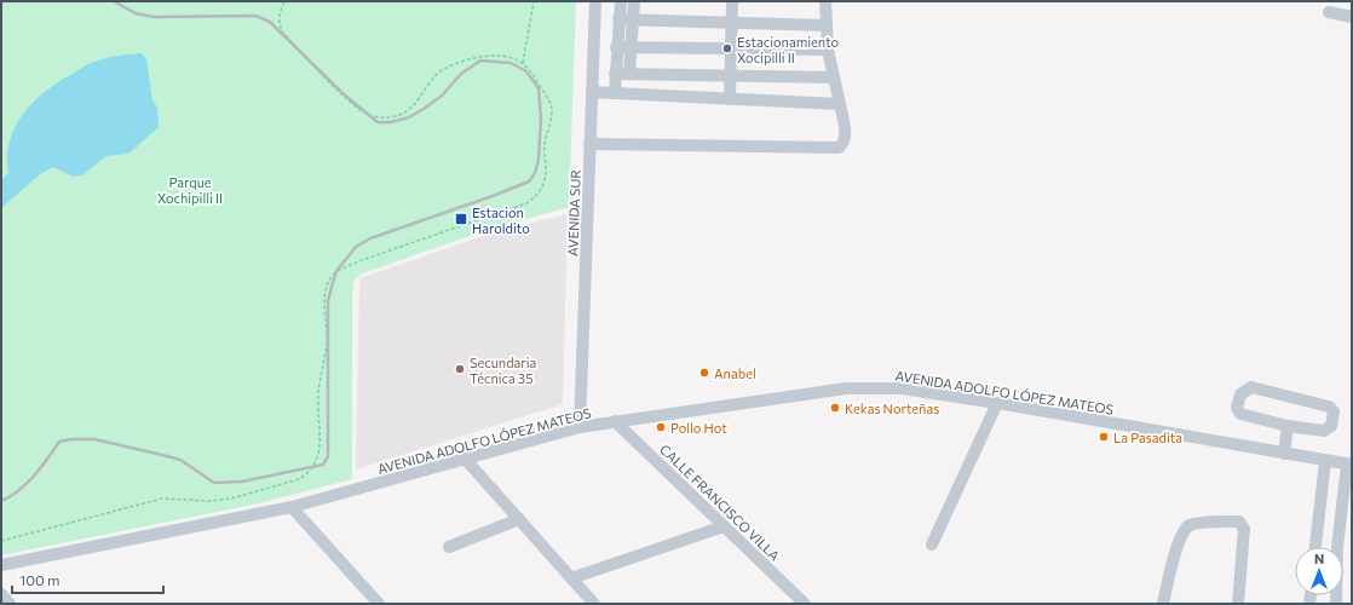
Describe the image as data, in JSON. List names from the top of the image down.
{
  "streets": {
    "street": ["AVENIDA SUR", "AVENIDA ADOLFO LÓPEZ MATEOS", "CALLE FRANCISCO VILLA"]
  },
  "crossings": [
    ["AVENIDA SUR", "AVENIDA ADOLFO LÓPEZ MATEOS"],
    ["AVENIDA ADOLFO LÓPEZ MATEOS", "CALLE FRANCISCO VILLA"]
  ],
  "parks": ["Parque Xochipilli II"],
  "places": {
    "other": [
      "Estacionamiento Xocipilli II",
      "Secundaria Técnica 35",
      "Anabel",
      "Kekas Norteñas",
      "Pollo Hot",
      "La Pasadita"
    ],
    "transit": ["Estacion Haroldito"]
  },
  "scale_bar": "100 m",
  "north": "top"
}
